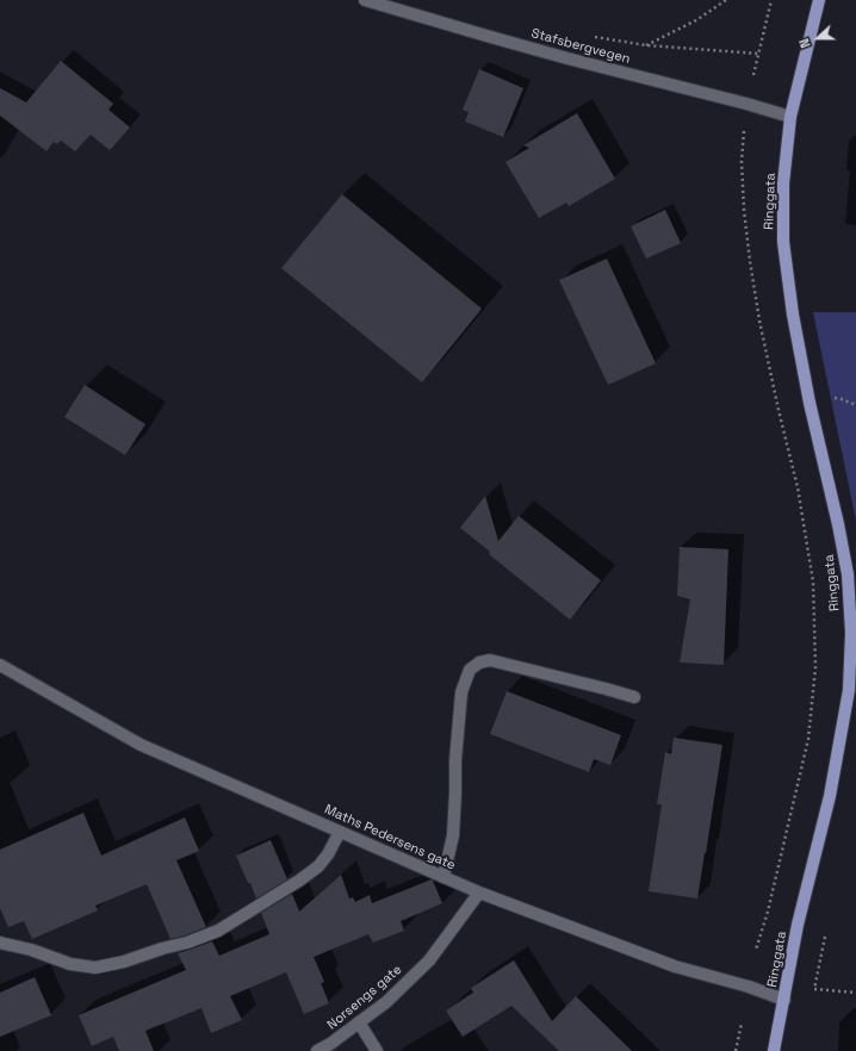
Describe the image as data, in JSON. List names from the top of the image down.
{
  "streets": {
    "main road": ["Ringgata"],
    "street": ["Stafsbergvegen", "Maths Pedersens gate", "Norsengs gate"]
  },
  "crossings": [
    ["Stafsbergvegen", "Ringgata"],
    ["Ringgata", "Maths Pedersens gate"],
    ["Maths Pedersens gate", "Norsengs gate"]
  ],
  "north": "left"
}
